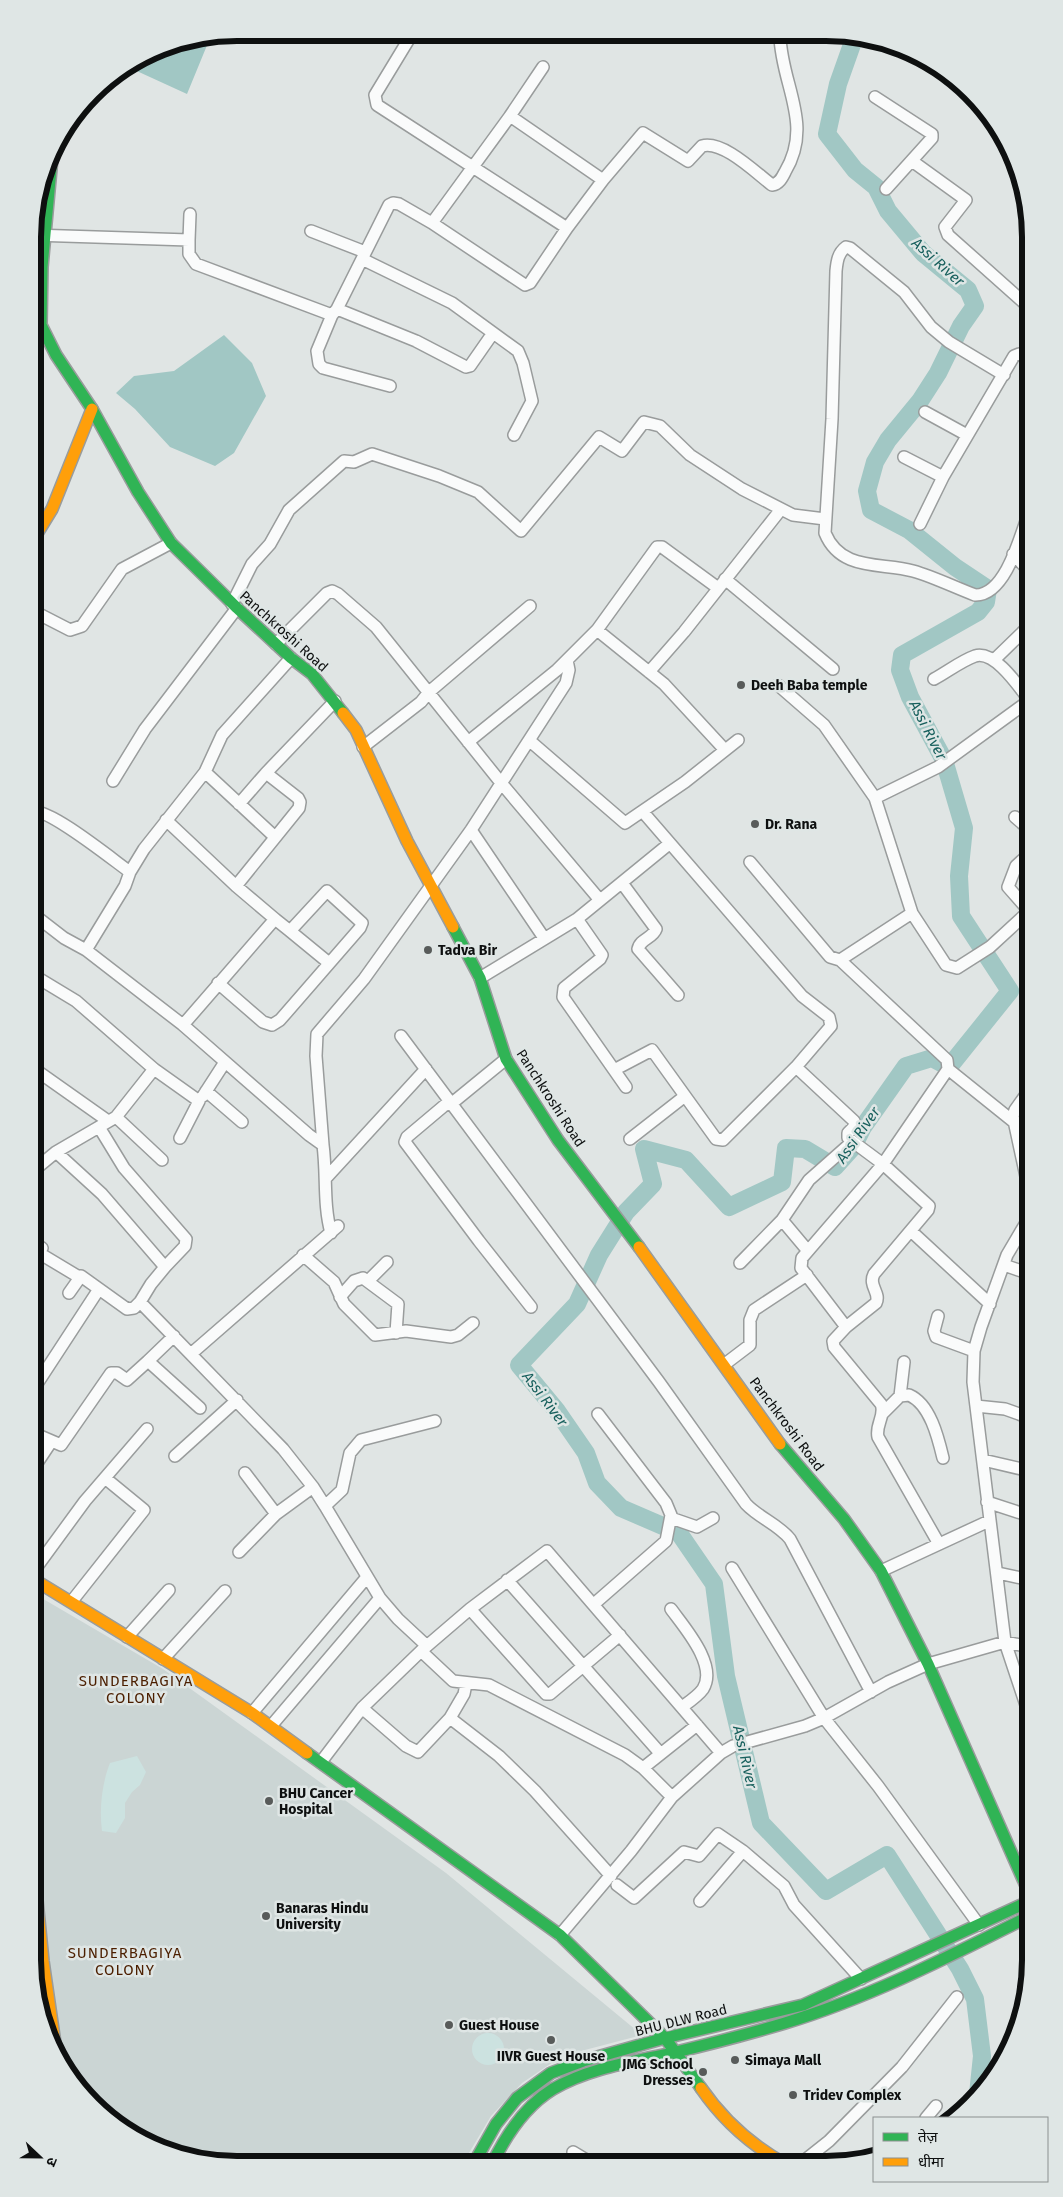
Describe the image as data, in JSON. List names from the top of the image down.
{
  "streets": {
    "street": ["Panchkroshi Road", "BHU DLW Road"]
  },
  "districts": ["SUNDERBAGIYA COLONY", "SUNDERBAGIYA COLONY"],
  "water": ["Assi River"],
  "places": [
    "Deeh Baba temple",
    "Dr. Rana",
    "Tadva Bir",
    "BHU Cancer Hospital",
    "Banaras Hindu University",
    "Guest House",
    "IIVR Guest House",
    "Simaya Mall",
    "JMG School Dresses",
    "Tridev Complex"
  ],
  "legend": ["तेज़", "धीमा"],
  "north": "right"
}
